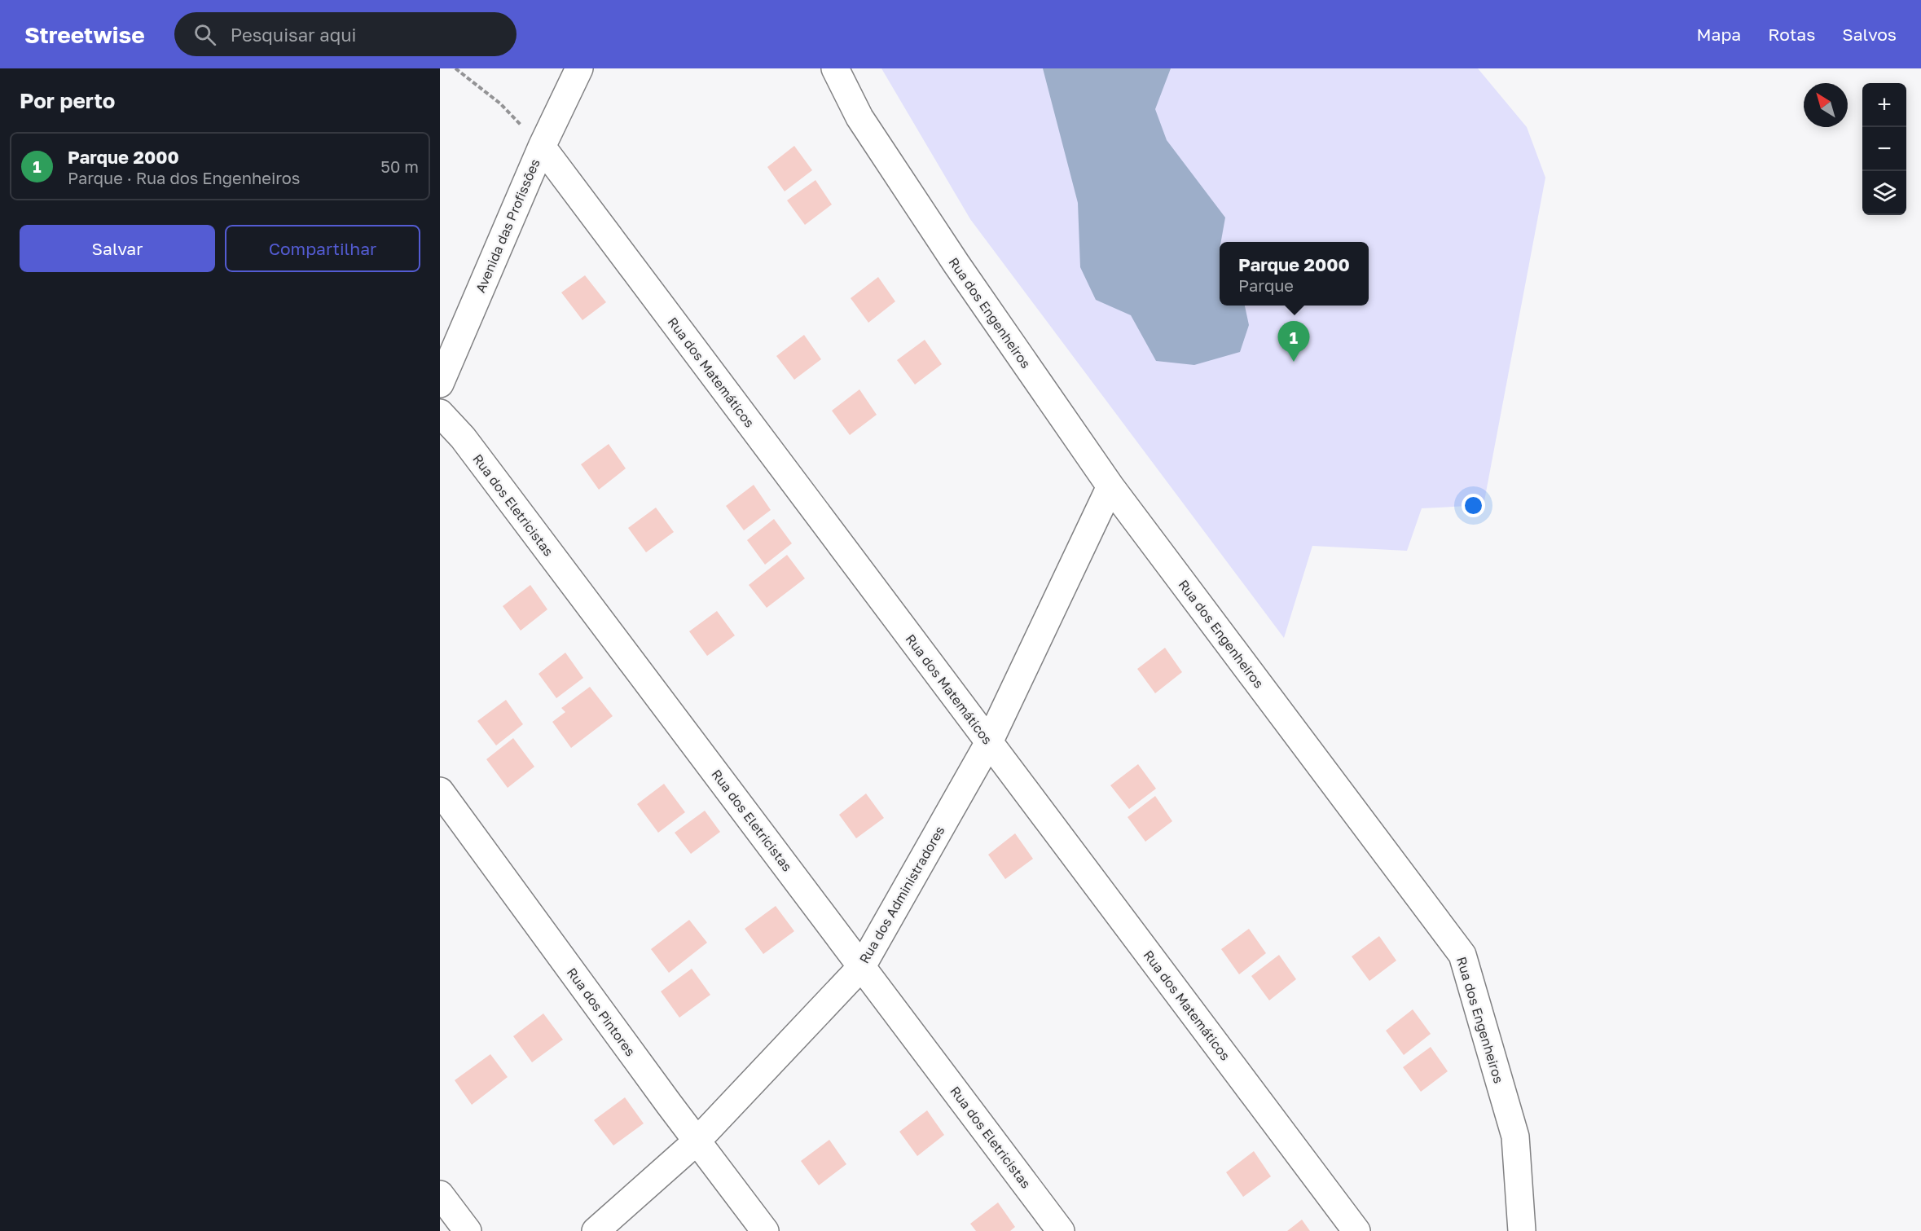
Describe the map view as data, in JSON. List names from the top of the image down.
{
  "streets": {
    "street": [
      "Avenida das Profissões",
      "Rua dos Engenheiros",
      "Rua dos Matemáticos",
      "Rua dos Eletricistas",
      "Rua dos Administradores",
      "Rua dos Pintores"
    ]
  },
  "crossings": [
    ["Avenida das Profissões", "Rua dos Matemáticos"],
    ["Rua dos Engenheiros", "Rua dos Administradores"],
    ["Rua dos Matemáticos", "Rua dos Administradores"],
    ["Rua dos Eletricistas", "Rua dos Administradores"],
    ["Rua dos Administradores", "Rua dos Pintores"]
  ],
  "north": "top left",
  "page": {
    "header": "Streetwise",
    "search": "Pesquisar aqui",
    "nav": ["Mapa", "Rotas", "Salvos"],
    "heading": "Por perto",
    "map_buttons": ["+", "−"],
    "list": [
      {
        "mark": "1",
        "name": "Parque 2000",
        "note": "Parque · Rua dos Engenheiros",
        "value": "50 m"
      }
    ],
    "buttons": ["Salvar", "Compartilhar"],
    "popup": ["Parque 2000", "Parque"],
    "pins": "1"
  }
}
